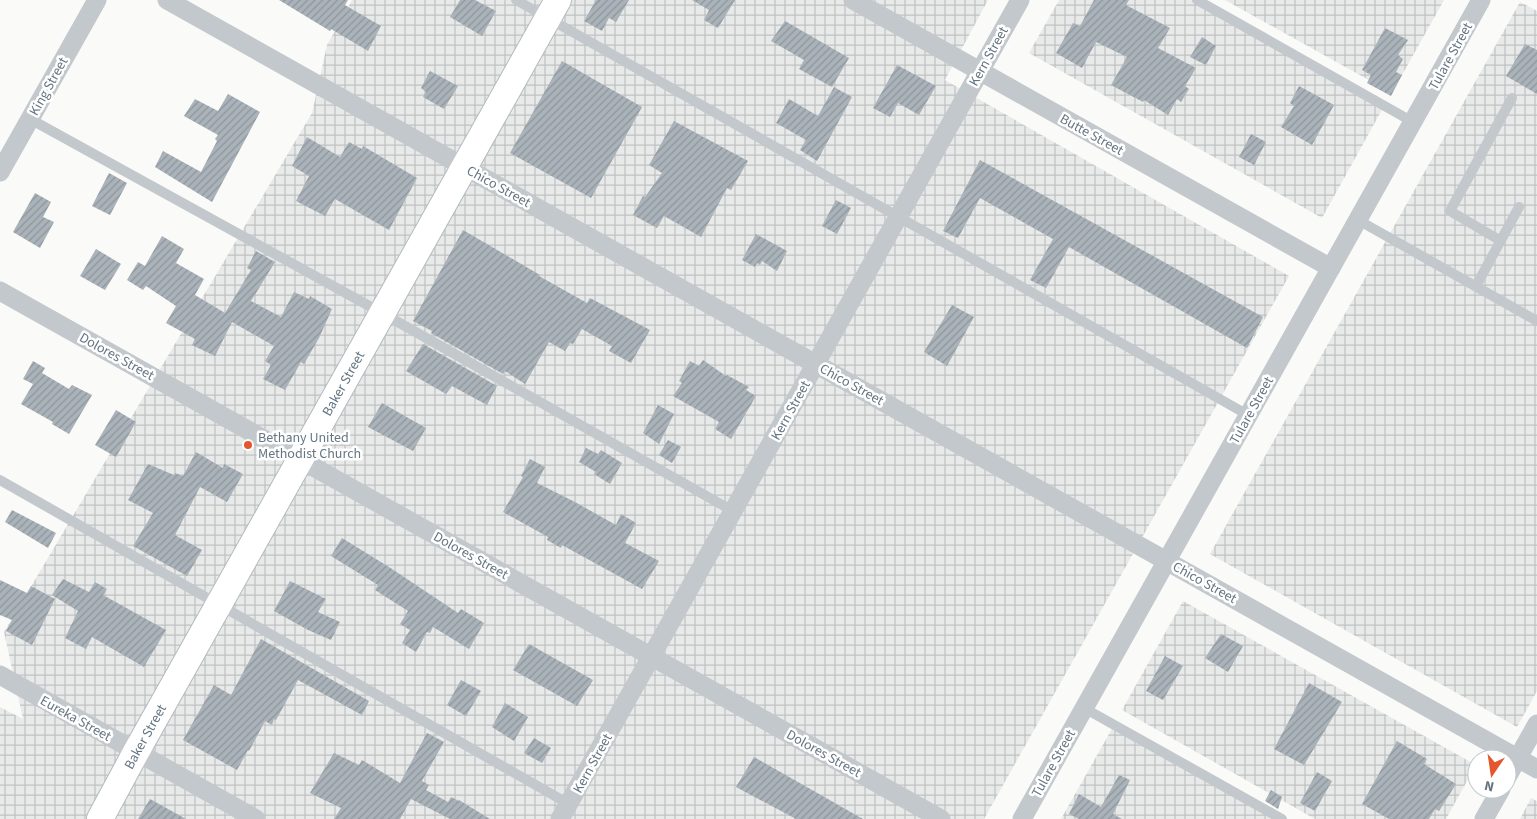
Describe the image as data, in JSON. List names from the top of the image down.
{
  "streets": {
    "street": [
      "Kern Street",
      "Tulare Street",
      "King Street",
      "Butte Street",
      "Chico Street",
      "Dolores Street",
      "Baker Street",
      "Eureka Street"
    ]
  },
  "crossings": [
    ["Kern Street", "Butte Street"],
    ["Kern Street", "Chico Street"],
    ["Kern Street", "Dolores Street"],
    ["Tulare Street", "Butte Street"],
    ["Tulare Street", "Chico Street"],
    ["Chico Street", "Baker Street"],
    ["Dolores Street", "Baker Street"],
    ["Baker Street", "Eureka Street"]
  ],
  "places": ["Bethany United Methodist Church"],
  "north": "bottom"
}
